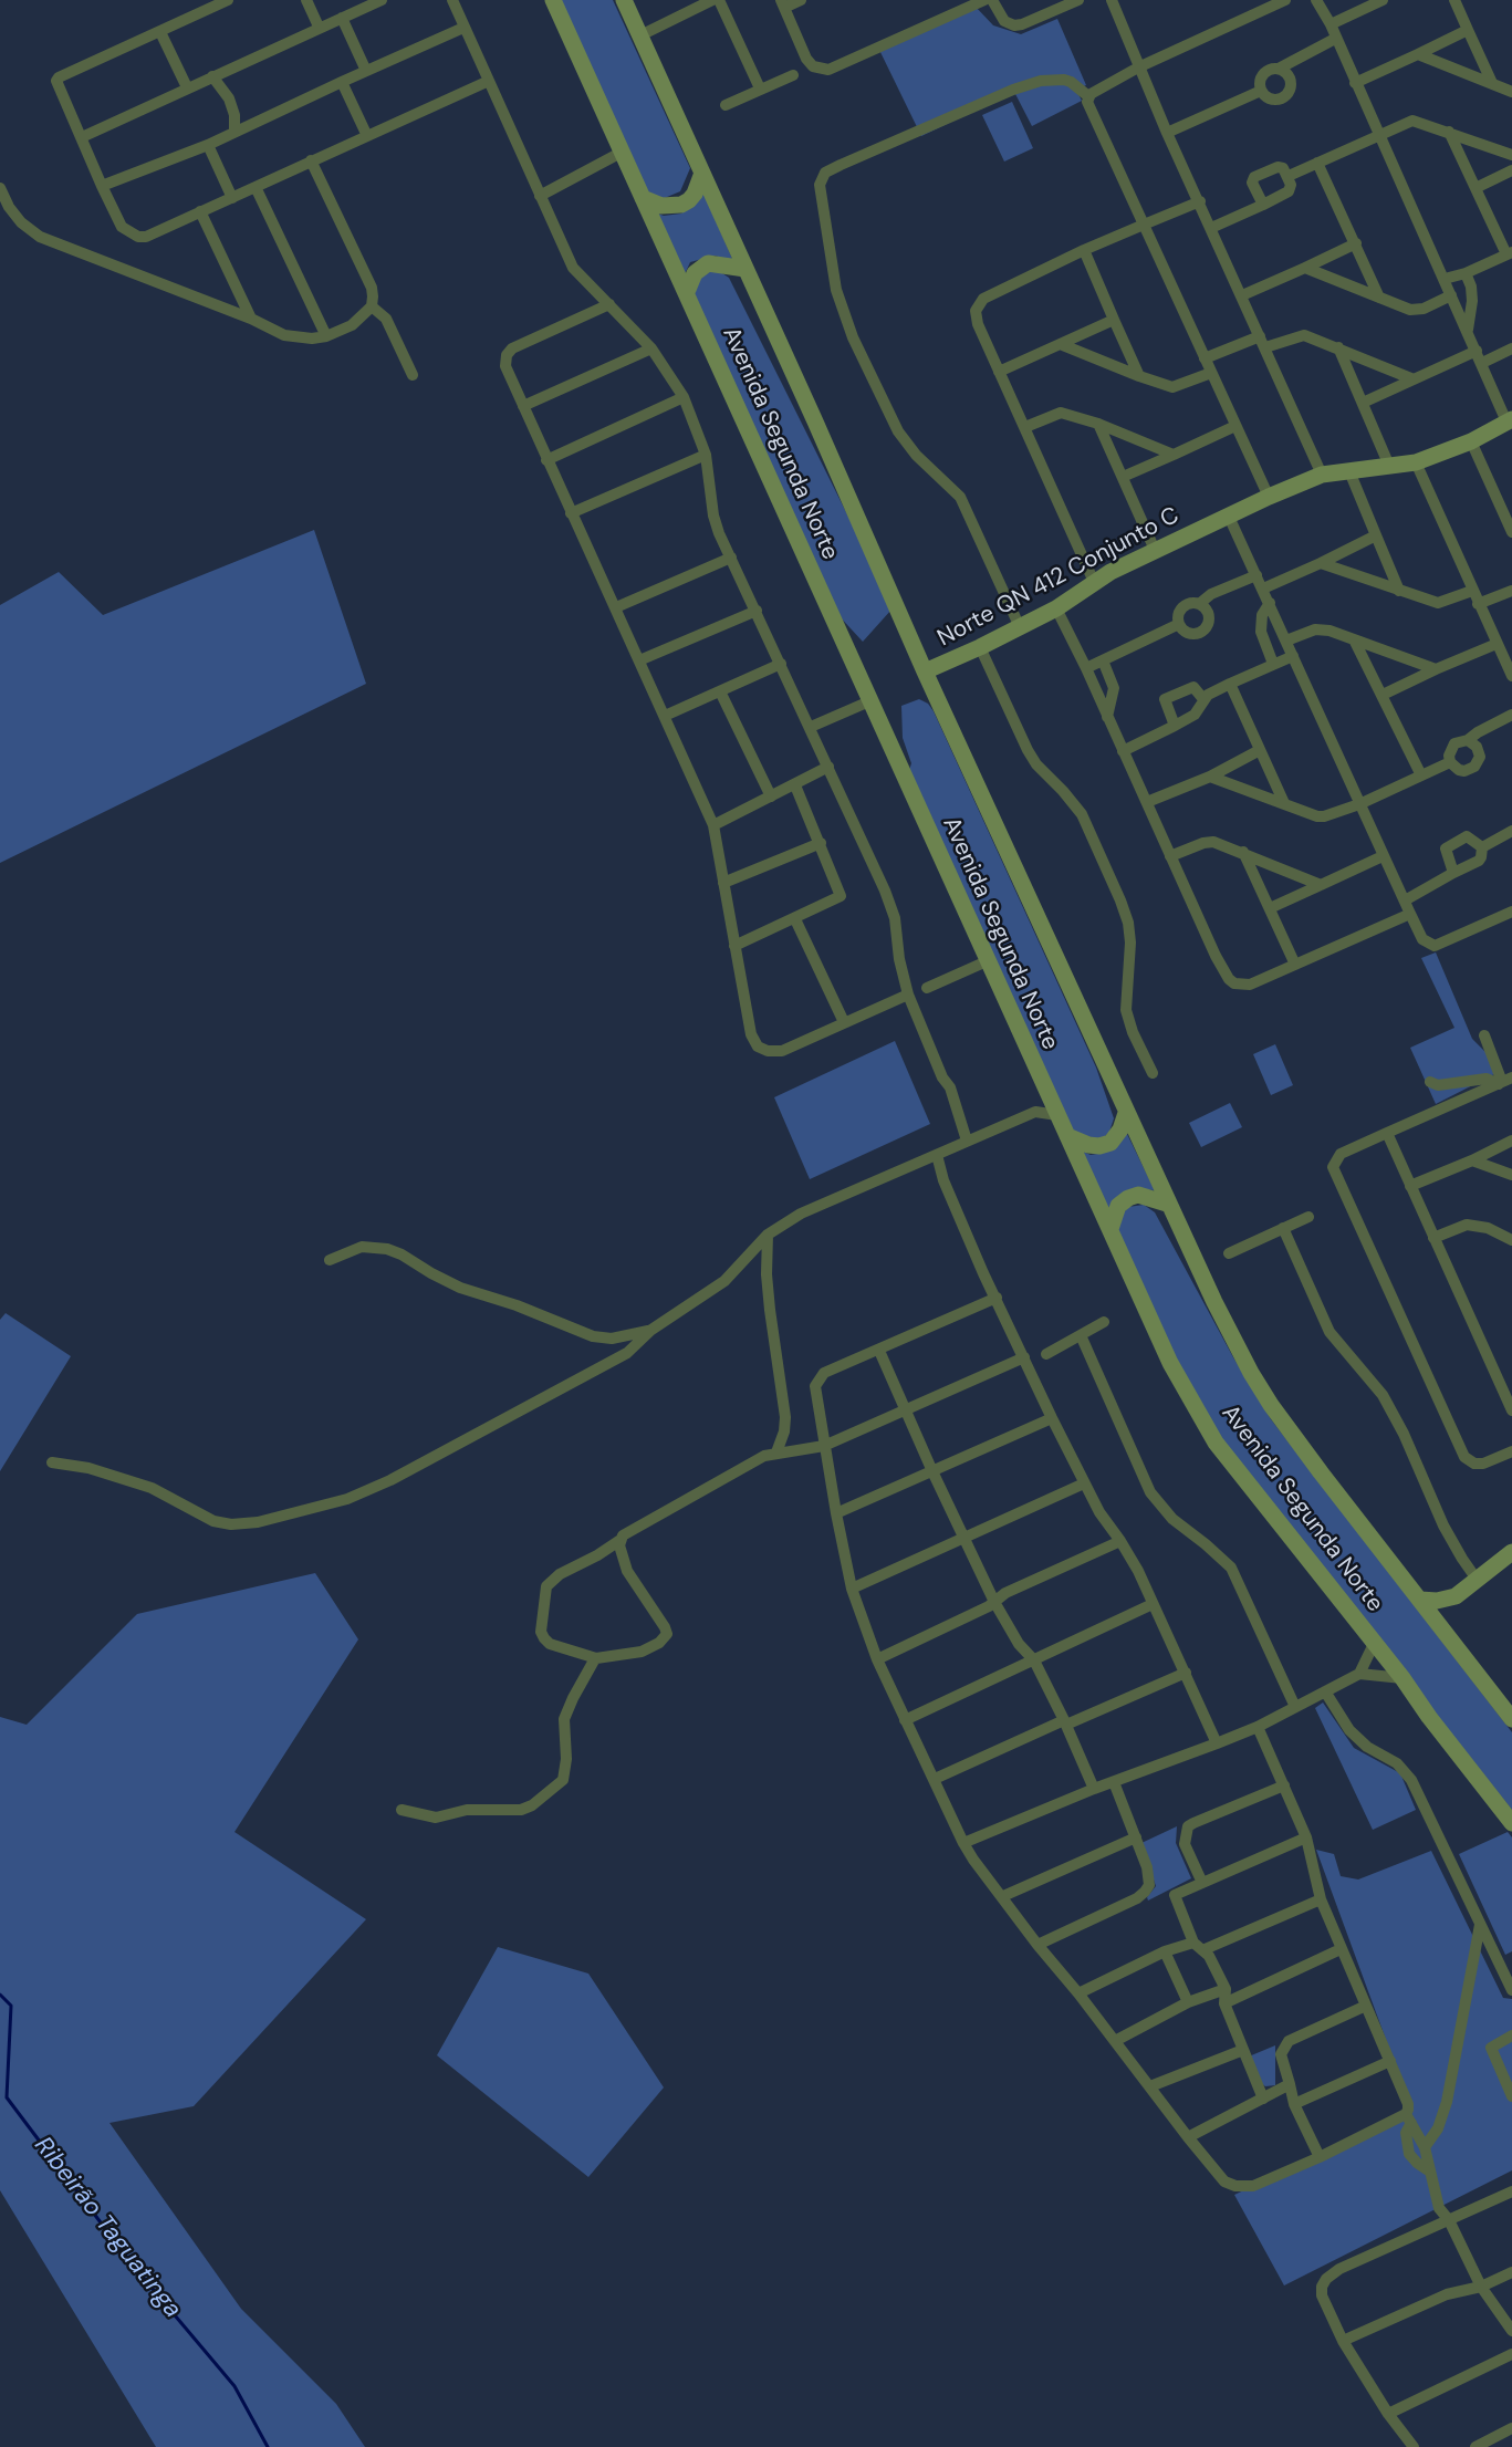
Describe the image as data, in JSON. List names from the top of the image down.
{
  "streets": {
    "main road": ["Avenida Segunda Norte", "Norte QN 412 Conjunto C"]
  },
  "crossings": [
    ["Avenida Segunda Norte", "Norte QN 412 Conjunto C"]
  ],
  "water": ["Ribeirão Taguatinga"]
}
